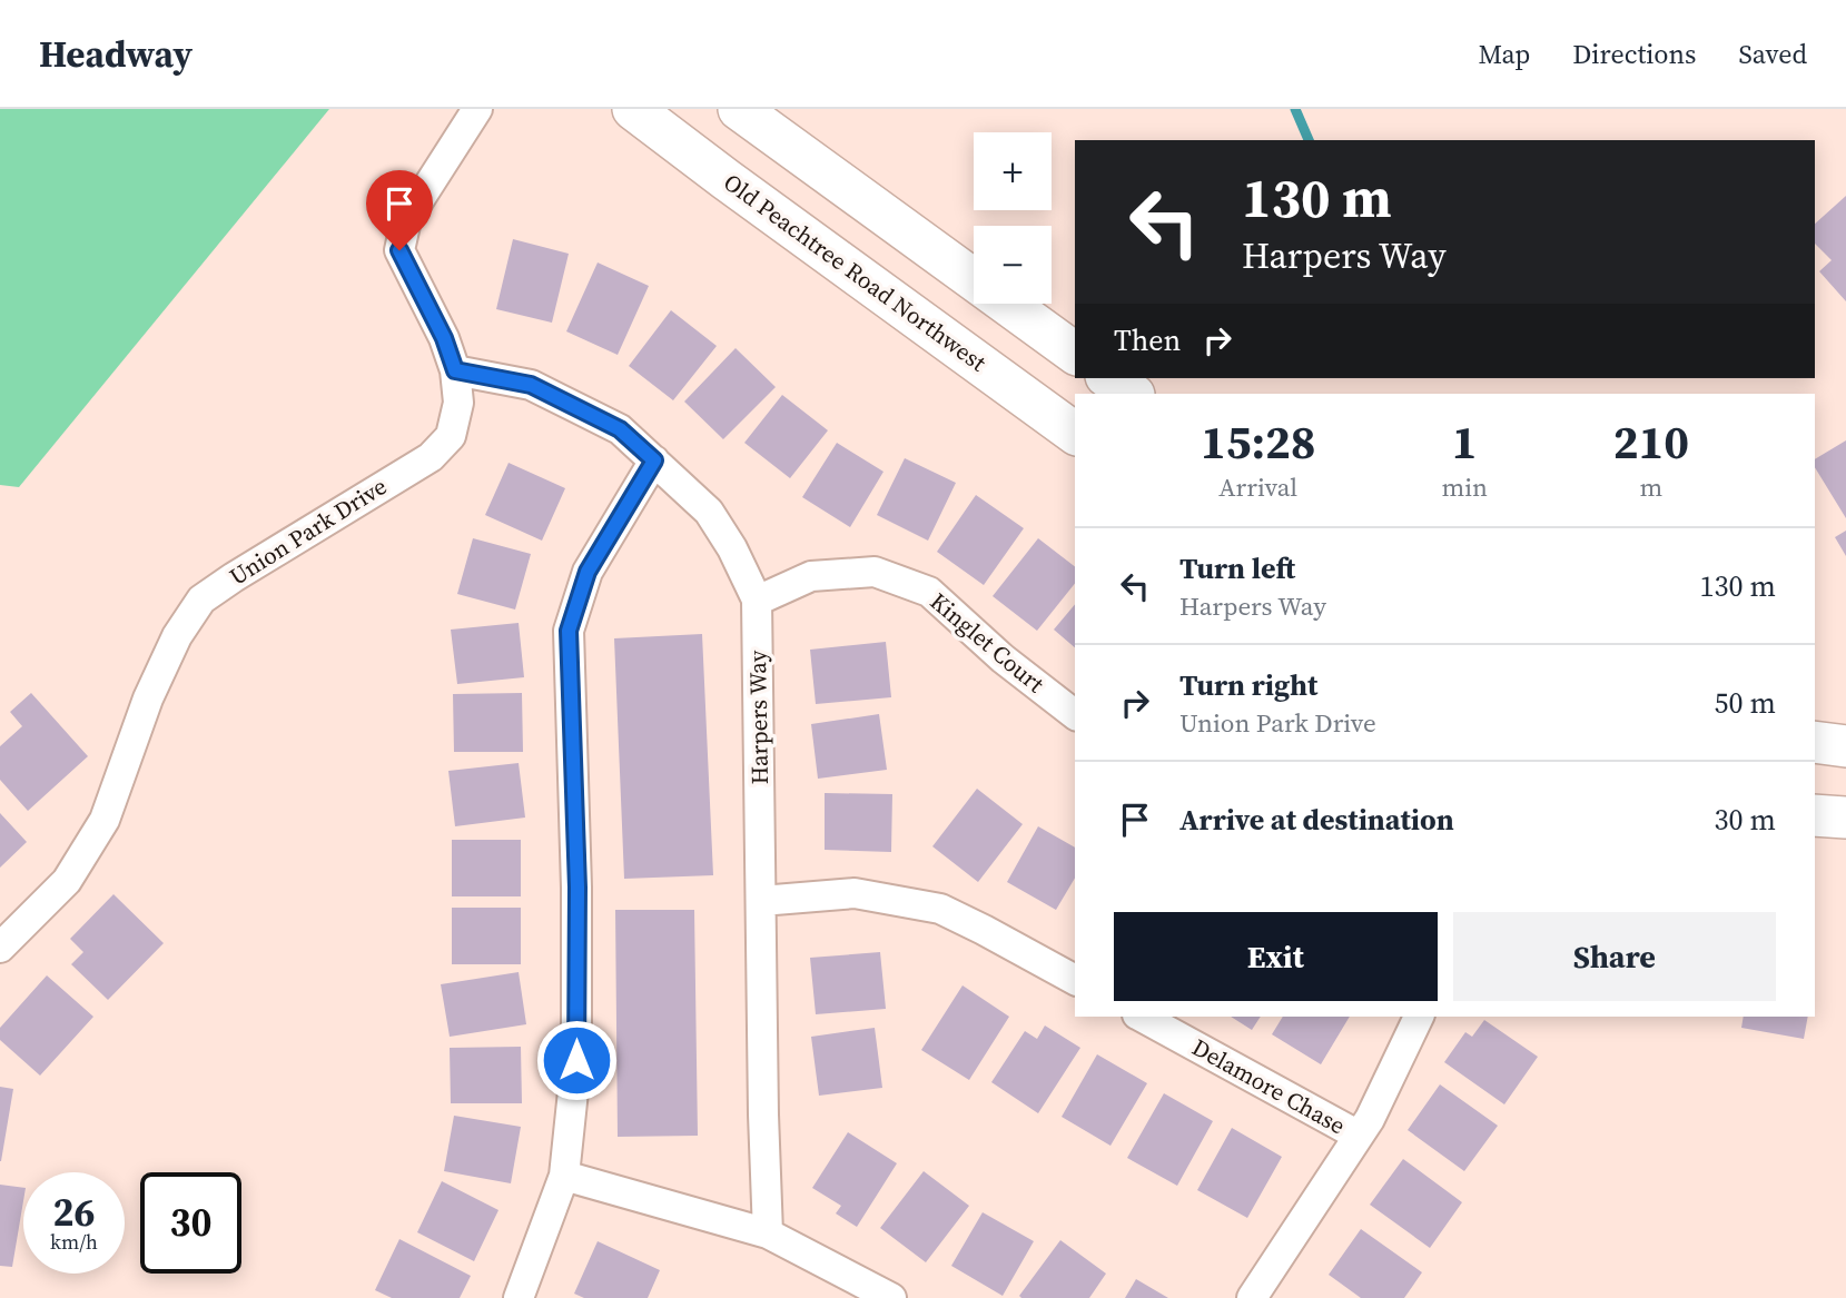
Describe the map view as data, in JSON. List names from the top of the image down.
{
  "streets": {
    "main road": ["Old Peachtree Road Northwest"],
    "street": [
      "Union Park Drive",
      "Kinglet Court",
      "Harpers Way",
      "Delamore Chase"
    ]
  },
  "crossings": [
    ["Union Park Drive", "Harpers Way"],
    ["Kinglet Court", "Harpers Way"]
  ],
  "page": {
    "header": "Headway",
    "nav": ["Map", "Directions", "Saved"],
    "map_buttons": ["+", "−"],
    "turn": ["130 m", "Harpers Way"],
    "then": "Then",
    "eta": [
      "15:28",
      "Arrival",
      "1",
      "min",
      "210",
      "m"
    ],
    "list": [
      {
        "name": "Turn left",
        "note": "Harpers Way",
        "value": "130 m"
      },
      {
        "name": "Turn right",
        "note": "Union Park Drive",
        "value": "50 m"
      },
      {
        "name": "Arrive at destination",
        "value": "30 m"
      }
    ],
    "buttons": ["Exit", "Share"],
    "speed": "26 km/h",
    "limit": "30"
  }
}
